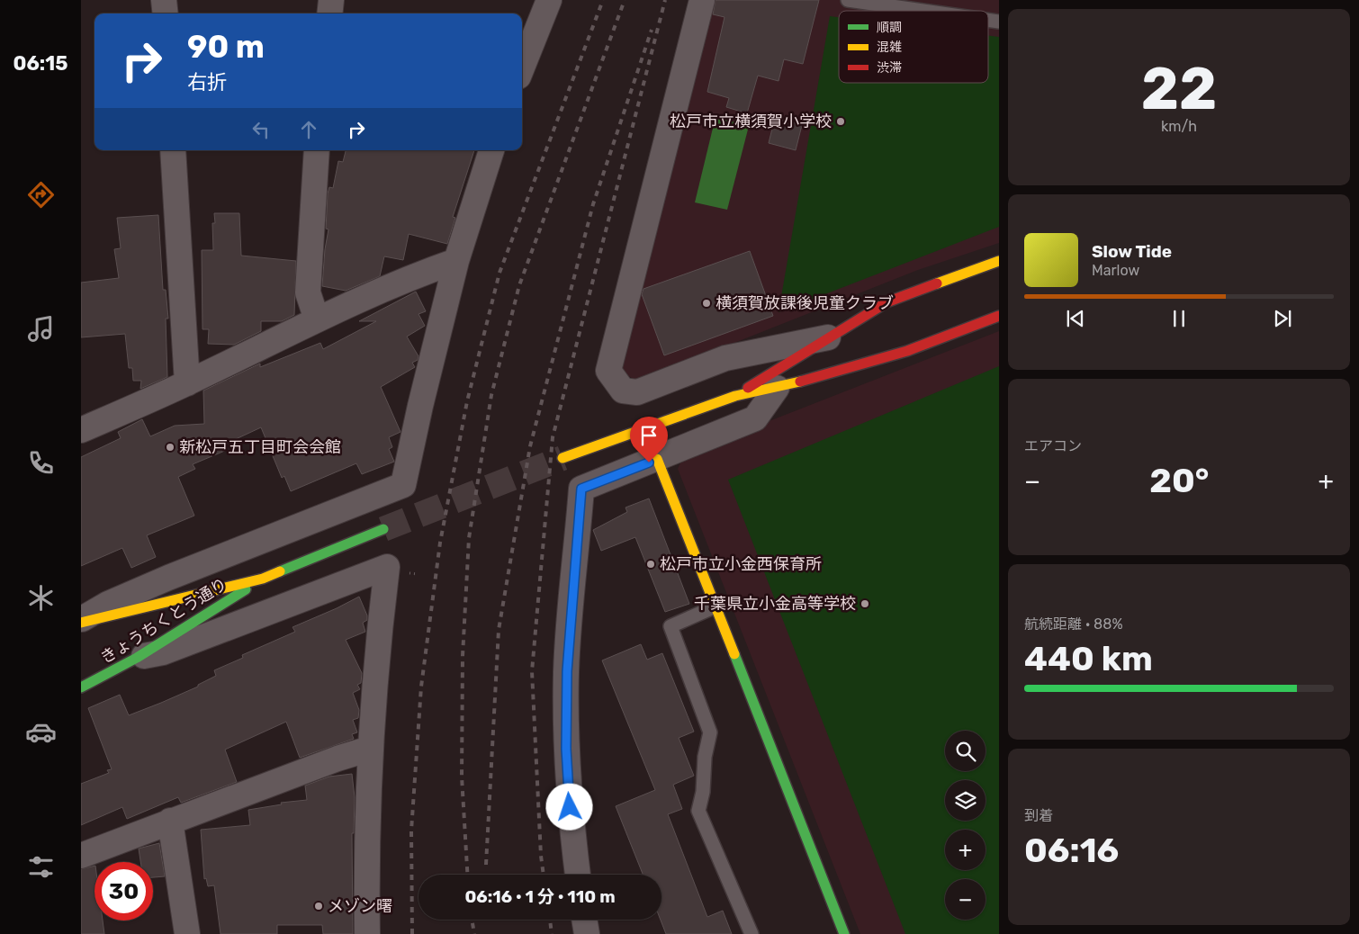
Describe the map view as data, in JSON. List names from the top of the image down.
{
  "streets": {
    "street": ["きょうちくとう通り"]
  },
  "places": [
    "松戸市立横須賀小学校",
    "横須賀放課後児童クラブ",
    "新松戸五丁目町会会館",
    "松戸市立小金西保育所",
    "千葉県立小金高等学校",
    "メゾン曙"
  ],
  "legend": ["順調", "混雑", "渋滞"],
  "page": {
    "tabs": "06:15",
    "tile": [
      ["22", "km/h"],
      "エアコン",
      ["航続距離 · 88%", "440 km"],
      ["到着", "06:16"]
    ],
    "turn": ["90 m", "右折"],
    "song": ["Slow Tide", "Marlow"],
    "heat": ["−", "20°", "+"],
    "map_buttons": ["+", "−"],
    "limit": "30",
    "trip": "06:16 · 1 分 · 110 m"
  }
}
